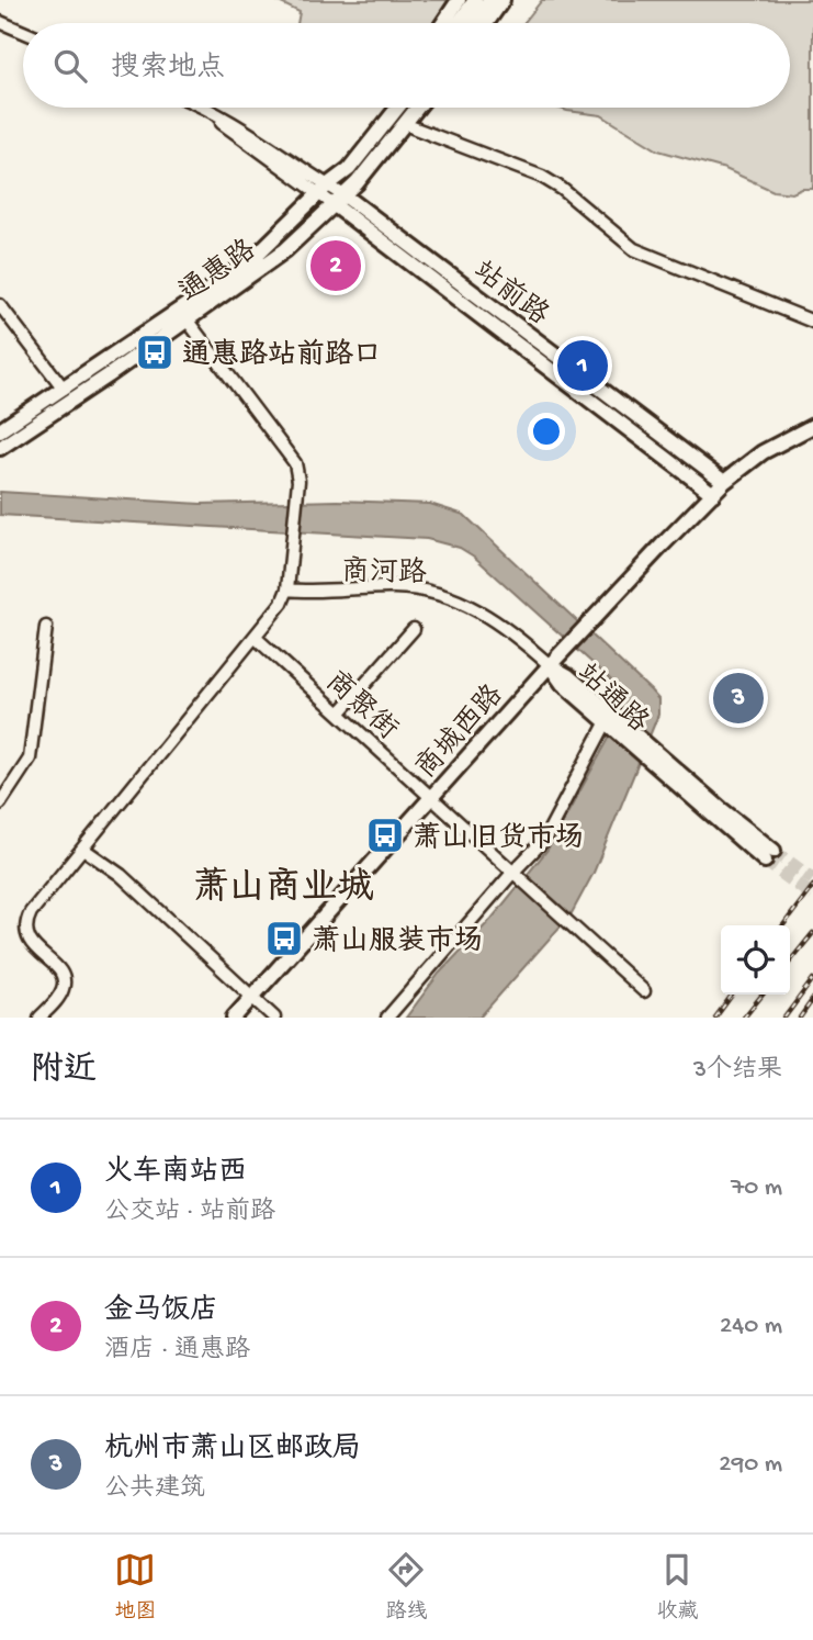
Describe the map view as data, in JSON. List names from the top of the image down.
{
  "streets": {
    "main road": [
      "通惠路",
      "站前路",
      "站通路",
      "商城西路"
    ],
    "street": ["商河路", "商聚街"]
  },
  "crossings": [
    ["通惠路", "站前路"],
    ["站前路", "商城西路"],
    ["商河路", "站通路"],
    ["商河路", "商城西路"],
    ["站通路", "商城西路"],
    ["商聚街", "商城西路"]
  ],
  "districts": ["萧山商业城"],
  "places": {
    "bus stop": ["通惠路站前路口", "萧山旧货市场", "萧山服装市场"]
  },
  "page": {
    "search": "搜索地点",
    "pins": ["2", "1", "3"],
    "heading": ["附近", "3个结果"],
    "list": [
      {
        "mark": "1",
        "name": "火车南站西",
        "note": "公交站 · 站前路",
        "value": "70 m"
      },
      {
        "mark": "2",
        "name": "金马饭店",
        "note": "酒店 · 通惠路",
        "value": "240 m"
      },
      {
        "mark": "3",
        "name": "杭州市萧山区邮政局",
        "note": "公共建筑",
        "value": "290 m"
      }
    ],
    "nav": ["地图", "路线", "收藏"]
  }
}
